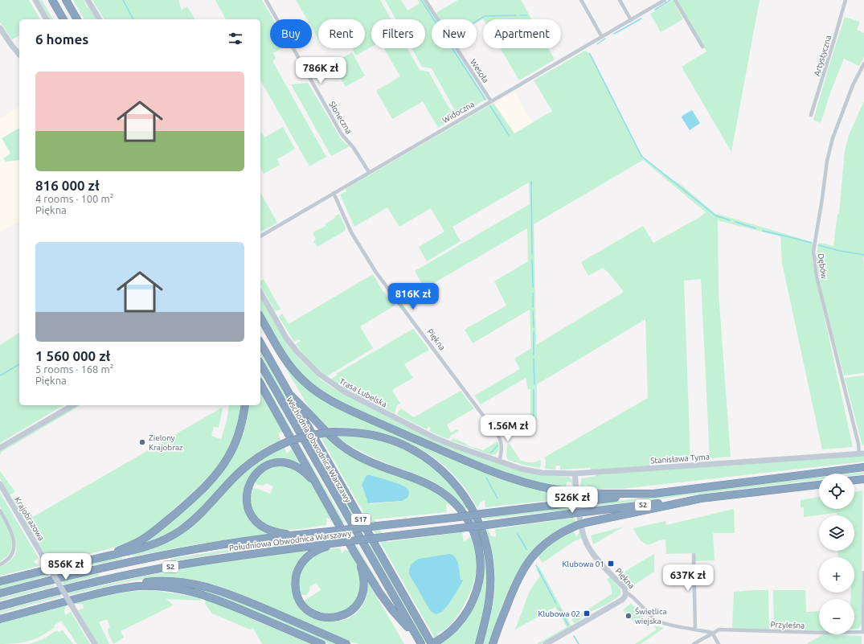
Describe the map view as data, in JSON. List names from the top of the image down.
{
  "streets": {
    "highway": [
      "Wschodnia Obwodnica Warszawy",
      "S2",
      "S17",
      "Południowa Obwodnica Warszawy"
    ],
    "street": [
      "Artystyczna",
      "Wesoła",
      "Widoczna",
      "Słoneczna",
      "Dębów",
      "Piękna",
      "Trasa Lubelska",
      "Stanisława Tyma",
      "Krajobrazowa",
      "Przyleśna"
    ]
  },
  "crossings": [
    ["Wesoła", "Widoczna"],
    ["Widoczna", "Słoneczna"],
    ["Widoczna", "Piękna"],
    ["Dębów", "Stanisława Tyma"],
    ["Piękna", "Trasa Lubelska"],
    ["Piękna", "Stanisława Tyma"],
    ["Piękna", "Przyleśna"],
    ["Trasa Lubelska", "Stanisława Tyma"],
    ["S2", "Południowa Obwodnica Warszawy"]
  ],
  "places": {
    "other": ["Zielony Krajobraz", "Świetlica wiejska"],
    "transit": ["Klubowa 01", "Klubowa 02"]
  },
  "page": {
    "chip": [
      "Buy",
      "Rent",
      "Filters",
      "New",
      "Apartment"
    ],
    "heading": "6 homes",
    "price": [
      "786K zł",
      "816K zł",
      "1.56M zł",
      "526K zł",
      "856K zł",
      "637K zł"
    ],
    "list": [
      {
        "name": "816 000 zł",
        "note": "4 rooms · 100 m² · Piękna"
      },
      {
        "name": "1 560 000 zł",
        "note": "5 rooms · 168 m² · Piękna"
      }
    ],
    "map_buttons": ["+", "−"]
  }
}
